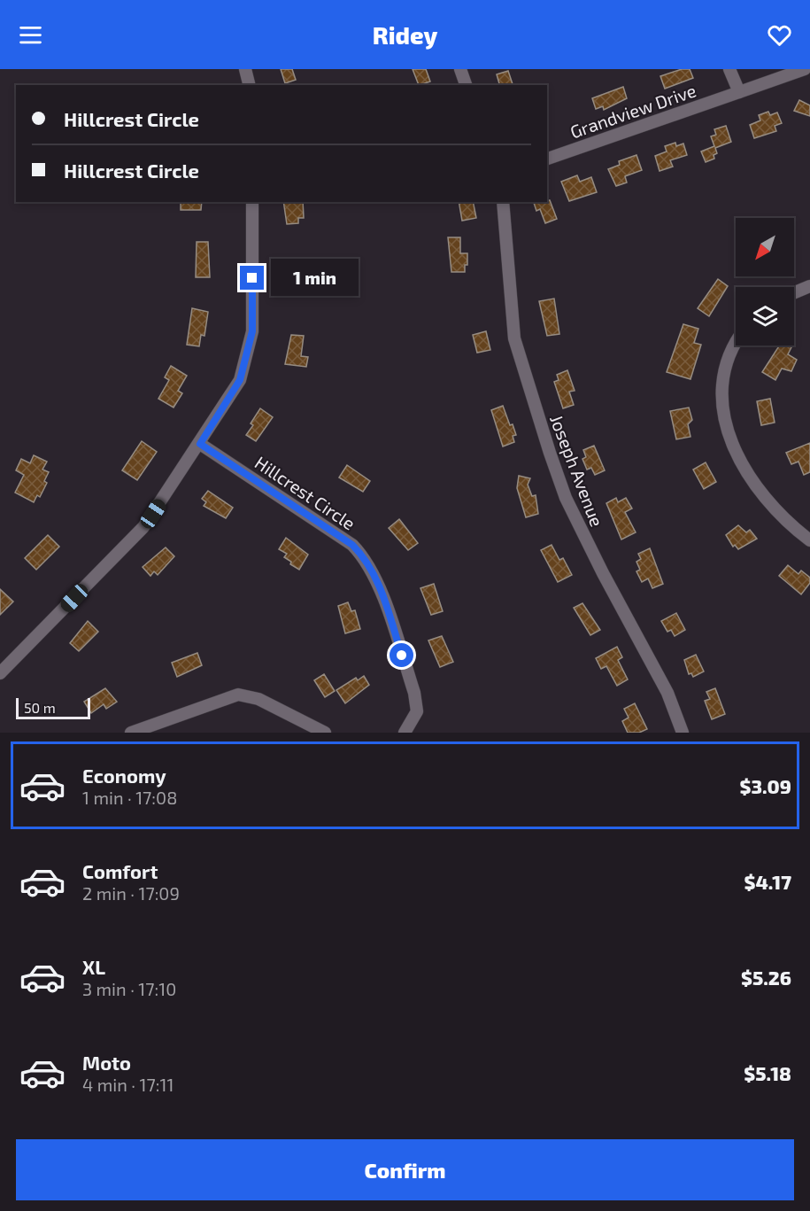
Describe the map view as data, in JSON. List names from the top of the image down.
{
  "streets": {
    "street": ["Grandview Drive", "Joseph Avenue", "Hillcrest Circle"]
  },
  "scale_bar": "50 m",
  "north": "bottom left",
  "page": {
    "header": "Ridey",
    "banner": ["Hillcrest Circle", "Hillcrest Circle"],
    "bubble": "1 min",
    "scale": "50 m",
    "list": [
      {
        "name": "Economy",
        "note": "1 min · 17:08",
        "value": "$3.09"
      },
      {
        "name": "Comfort",
        "note": "2 min · 17:09",
        "value": "$4.17"
      },
      {
        "name": "XL",
        "note": "3 min · 17:10",
        "value": "$5.26"
      },
      {
        "name": "Moto",
        "note": "4 min · 17:11",
        "value": "$5.18"
      }
    ],
    "buttons": "Confirm"
  }
}
